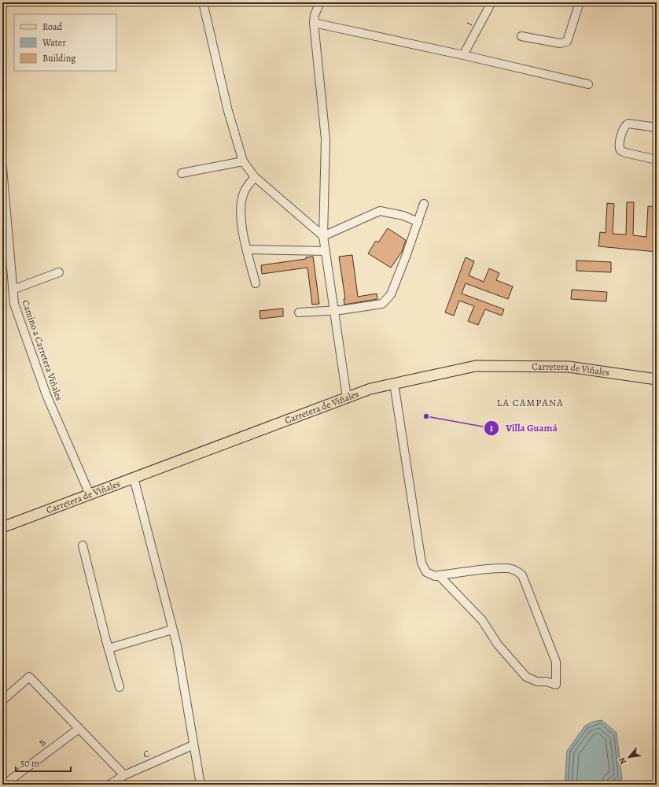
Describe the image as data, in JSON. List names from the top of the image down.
{
  "streets": {
    "main road": ["Carretera de Viñales"],
    "street": [
      "1",
      "Camino a Carretera Viñales",
      "B",
      "C"
    ]
  },
  "crossings": [
    ["Camino a Carretera Viñales", "Carretera de Viñales"]
  ],
  "districts": ["LA CAMPANA"],
  "places": ["Villa Guamá"],
  "legend": ["Road", "Water", "Building"],
  "scale_bar": "50 m",
  "north": "bottom left"
}
